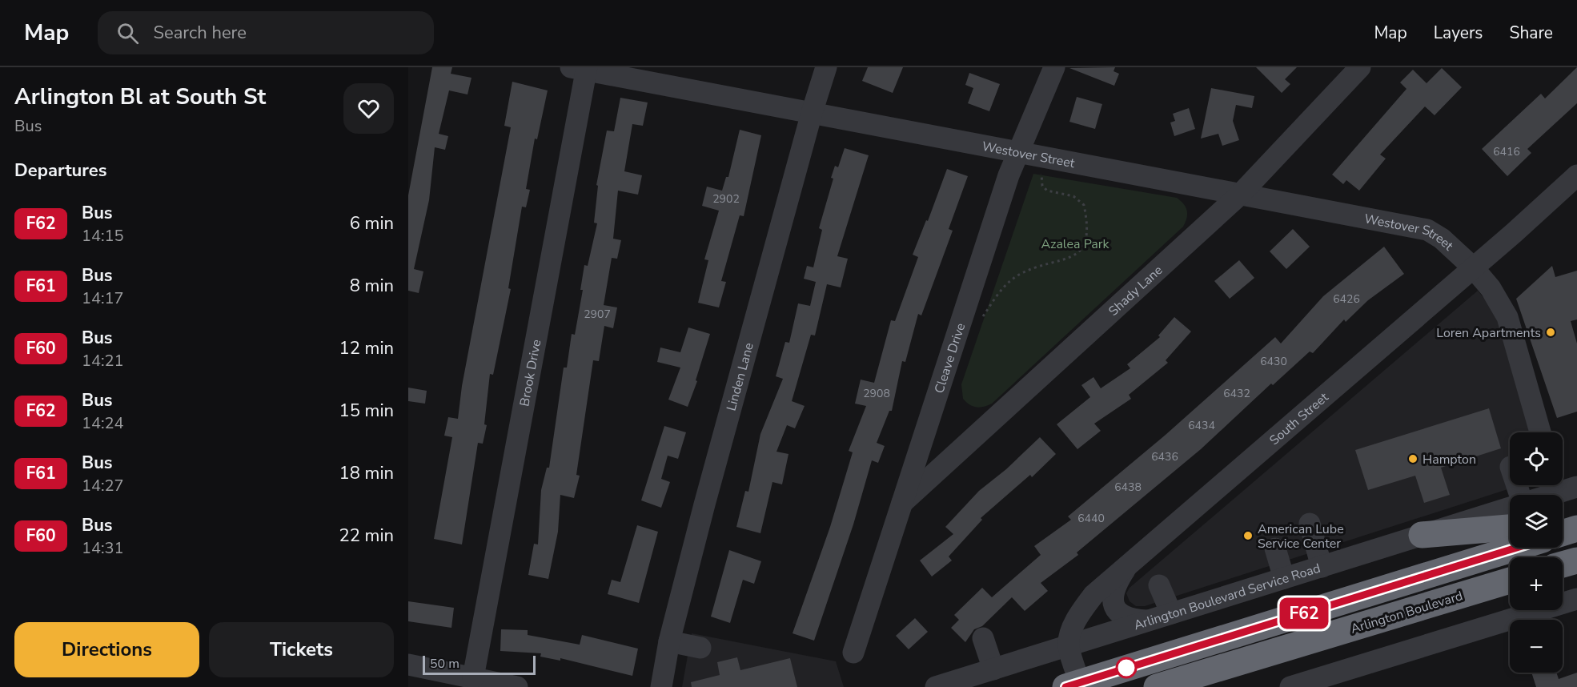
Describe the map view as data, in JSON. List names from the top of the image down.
{
  "streets": {
    "highway": ["Arlington Boulevard"],
    "street": [
      "Westover Street",
      "Shady Lane",
      "Cleave Drive",
      "Brook Drive",
      "Linden Lane",
      "South Street",
      "Arlington Boulevard Service Road"
    ]
  },
  "crossings": [
    ["Westover Street", "Shady Lane"],
    ["Westover Street", "Cleave Drive"],
    ["Westover Street", "Brook Drive"],
    ["Westover Street", "Linden Lane"],
    ["Westover Street", "South Street"],
    ["Shady Lane", "Cleave Drive"],
    ["South Street", "Arlington Boulevard Service Road"]
  ],
  "parks": ["Azalea Park"],
  "places": ["Loren Apartments", "Hampton", "American Lube Service Center"],
  "lines": ["bus line F62"],
  "house_numbers": [
    "6416",
    "2902",
    "6426",
    "2907",
    "6430",
    "2908",
    "6432",
    "6434",
    "6436",
    "6438",
    "6440"
  ],
  "scale_bar": "50 m",
  "page": {
    "header": "Map",
    "search": "Search here",
    "nav": ["Map", "Layers", "Share"],
    "heading": [
      ["Arlington Bl at South St", "Bus"],
      "Departures"
    ],
    "on_map": "F62",
    "list": [
      {
        "mark": "F62",
        "name": "Bus",
        "note": "14:15",
        "value": "6 min"
      },
      {
        "mark": "F61",
        "name": "Bus",
        "note": "14:17",
        "value": "8 min"
      },
      {
        "mark": "F60",
        "name": "Bus",
        "note": "14:21",
        "value": "12 min"
      },
      {
        "mark": "F62",
        "name": "Bus",
        "note": "14:24",
        "value": "15 min"
      },
      {
        "mark": "F61",
        "name": "Bus",
        "note": "14:27",
        "value": "18 min"
      },
      {
        "mark": "F60",
        "name": "Bus",
        "note": "14:31",
        "value": "22 min"
      }
    ],
    "map_buttons": ["+", "−"],
    "buttons": ["Directions", "Tickets"],
    "scale": "50 m"
  }
}
